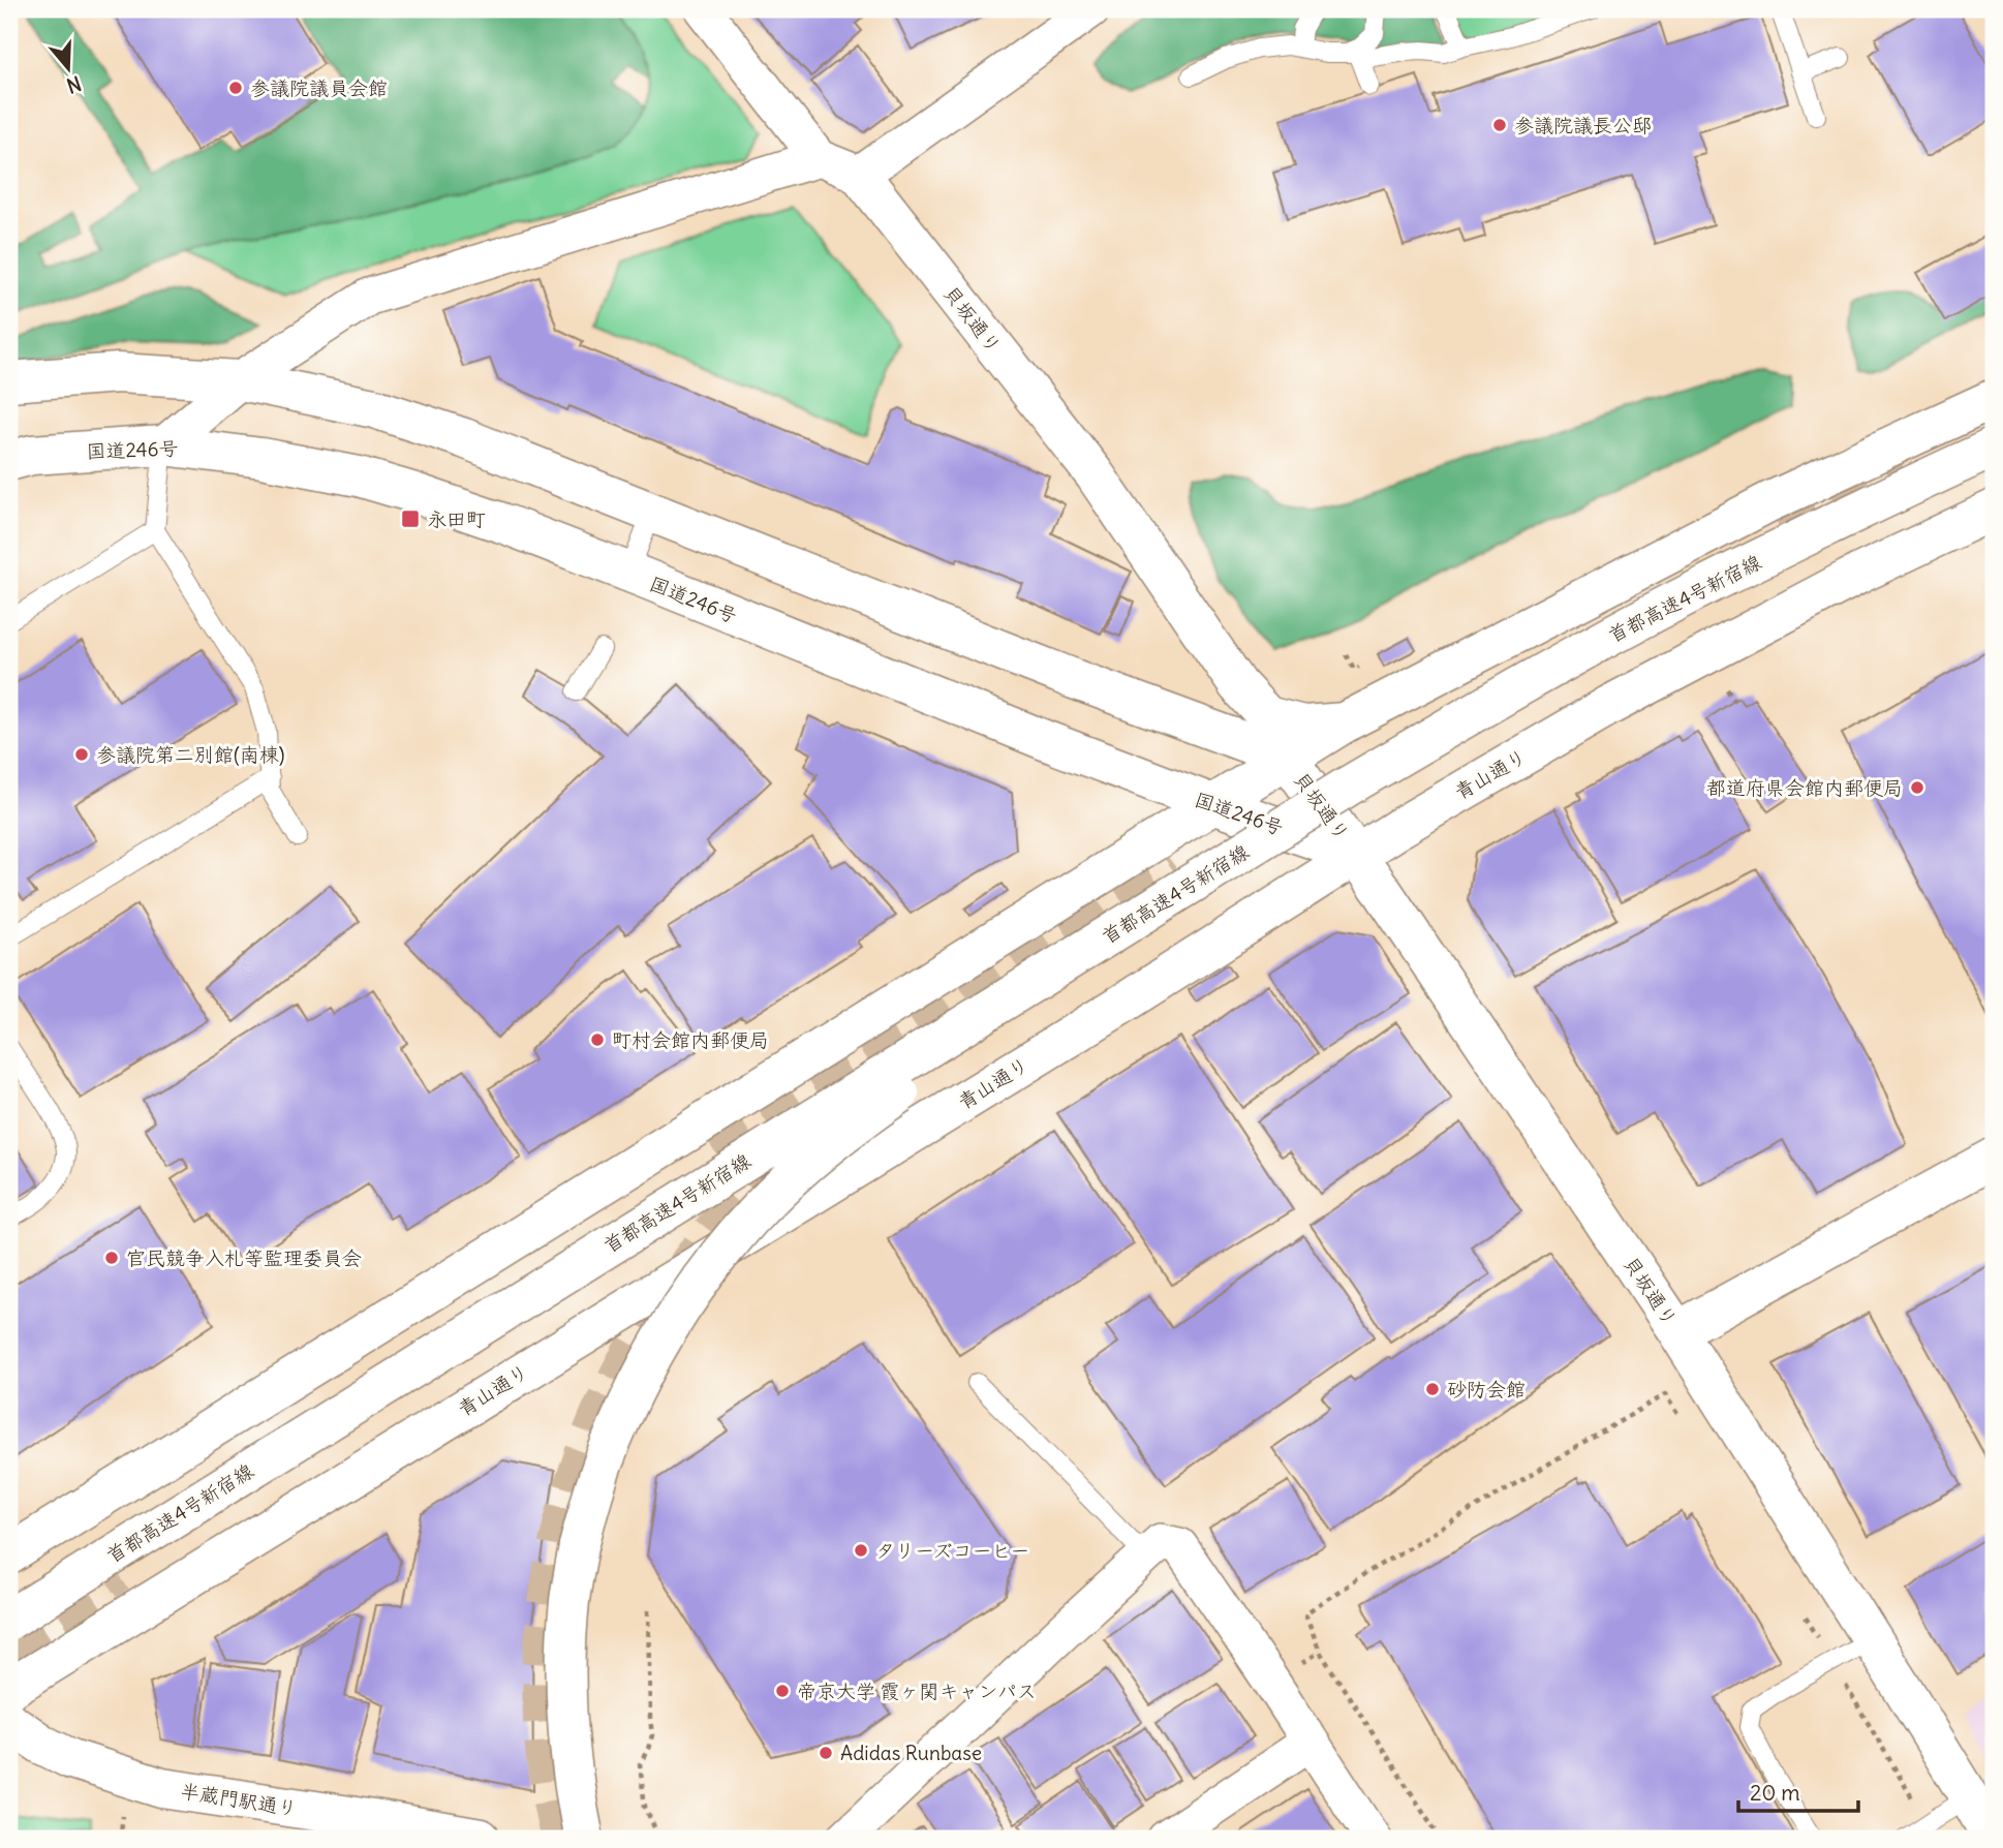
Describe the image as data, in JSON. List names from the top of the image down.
{
  "streets": {
    "main road": [
      "貝坂通り",
      "国道246号",
      "首都高速4号新宿線",
      "青山通り",
      "半蔵門駅通り"
    ]
  },
  "crossings": [
    ["貝坂通り", "国道246号"],
    ["貝坂通り", "青山通り"],
    ["国道246号", "青山通り"]
  ],
  "places": {
    "other": [
      "参議院議員会館",
      "参議院議長公邸",
      "参議院第二別館(南棟)",
      "都道府県会館内郵便局",
      "町村会館内郵便局",
      "官民競争入札等監理委員会",
      "砂防会館",
      "タリーズコーヒー",
      "帝京大学 霞ヶ関キャンパス",
      "Adidas Runbase"
    ],
    "transit": ["永田町"]
  },
  "scale_bar": "20 m",
  "north": "bottom"
}
